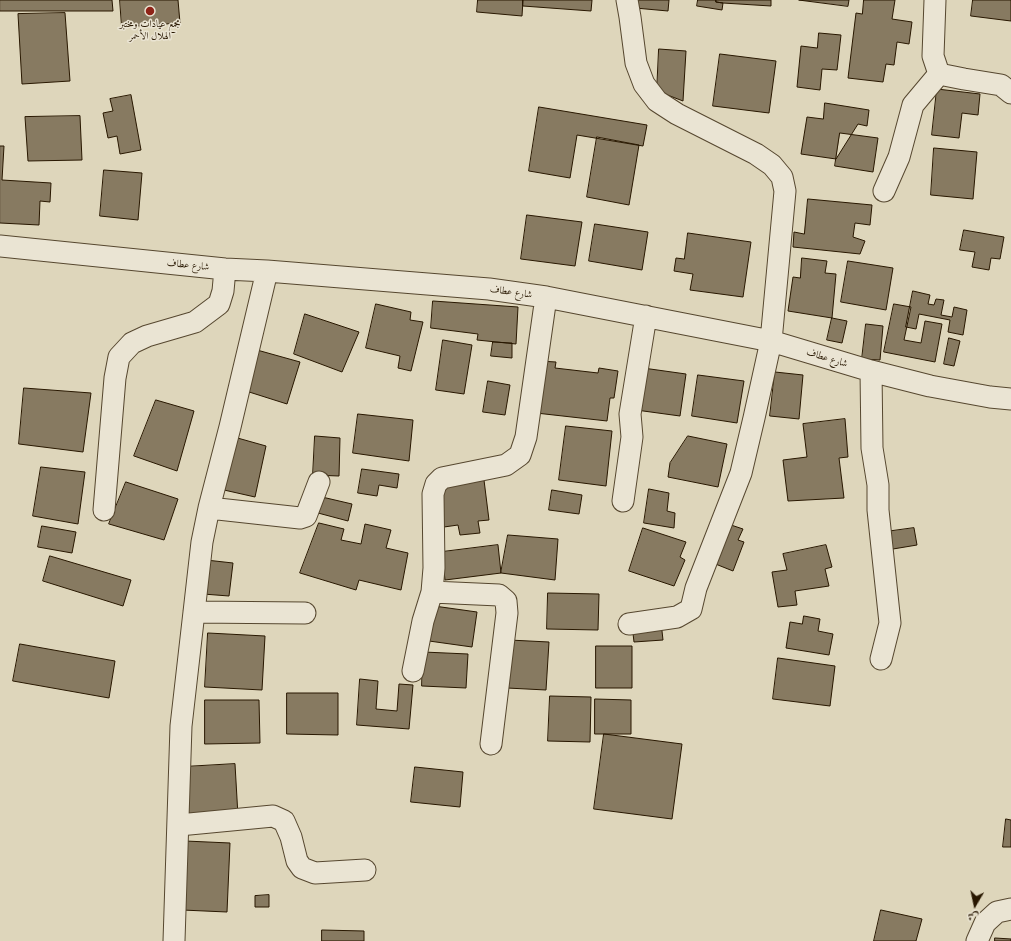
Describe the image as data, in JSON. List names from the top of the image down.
{
  "streets": {
    "street": ["شارع عطاف"]
  },
  "places": ["مجمع عيادات ومختبر الهلال الأحمر"],
  "north": "bottom"
}
